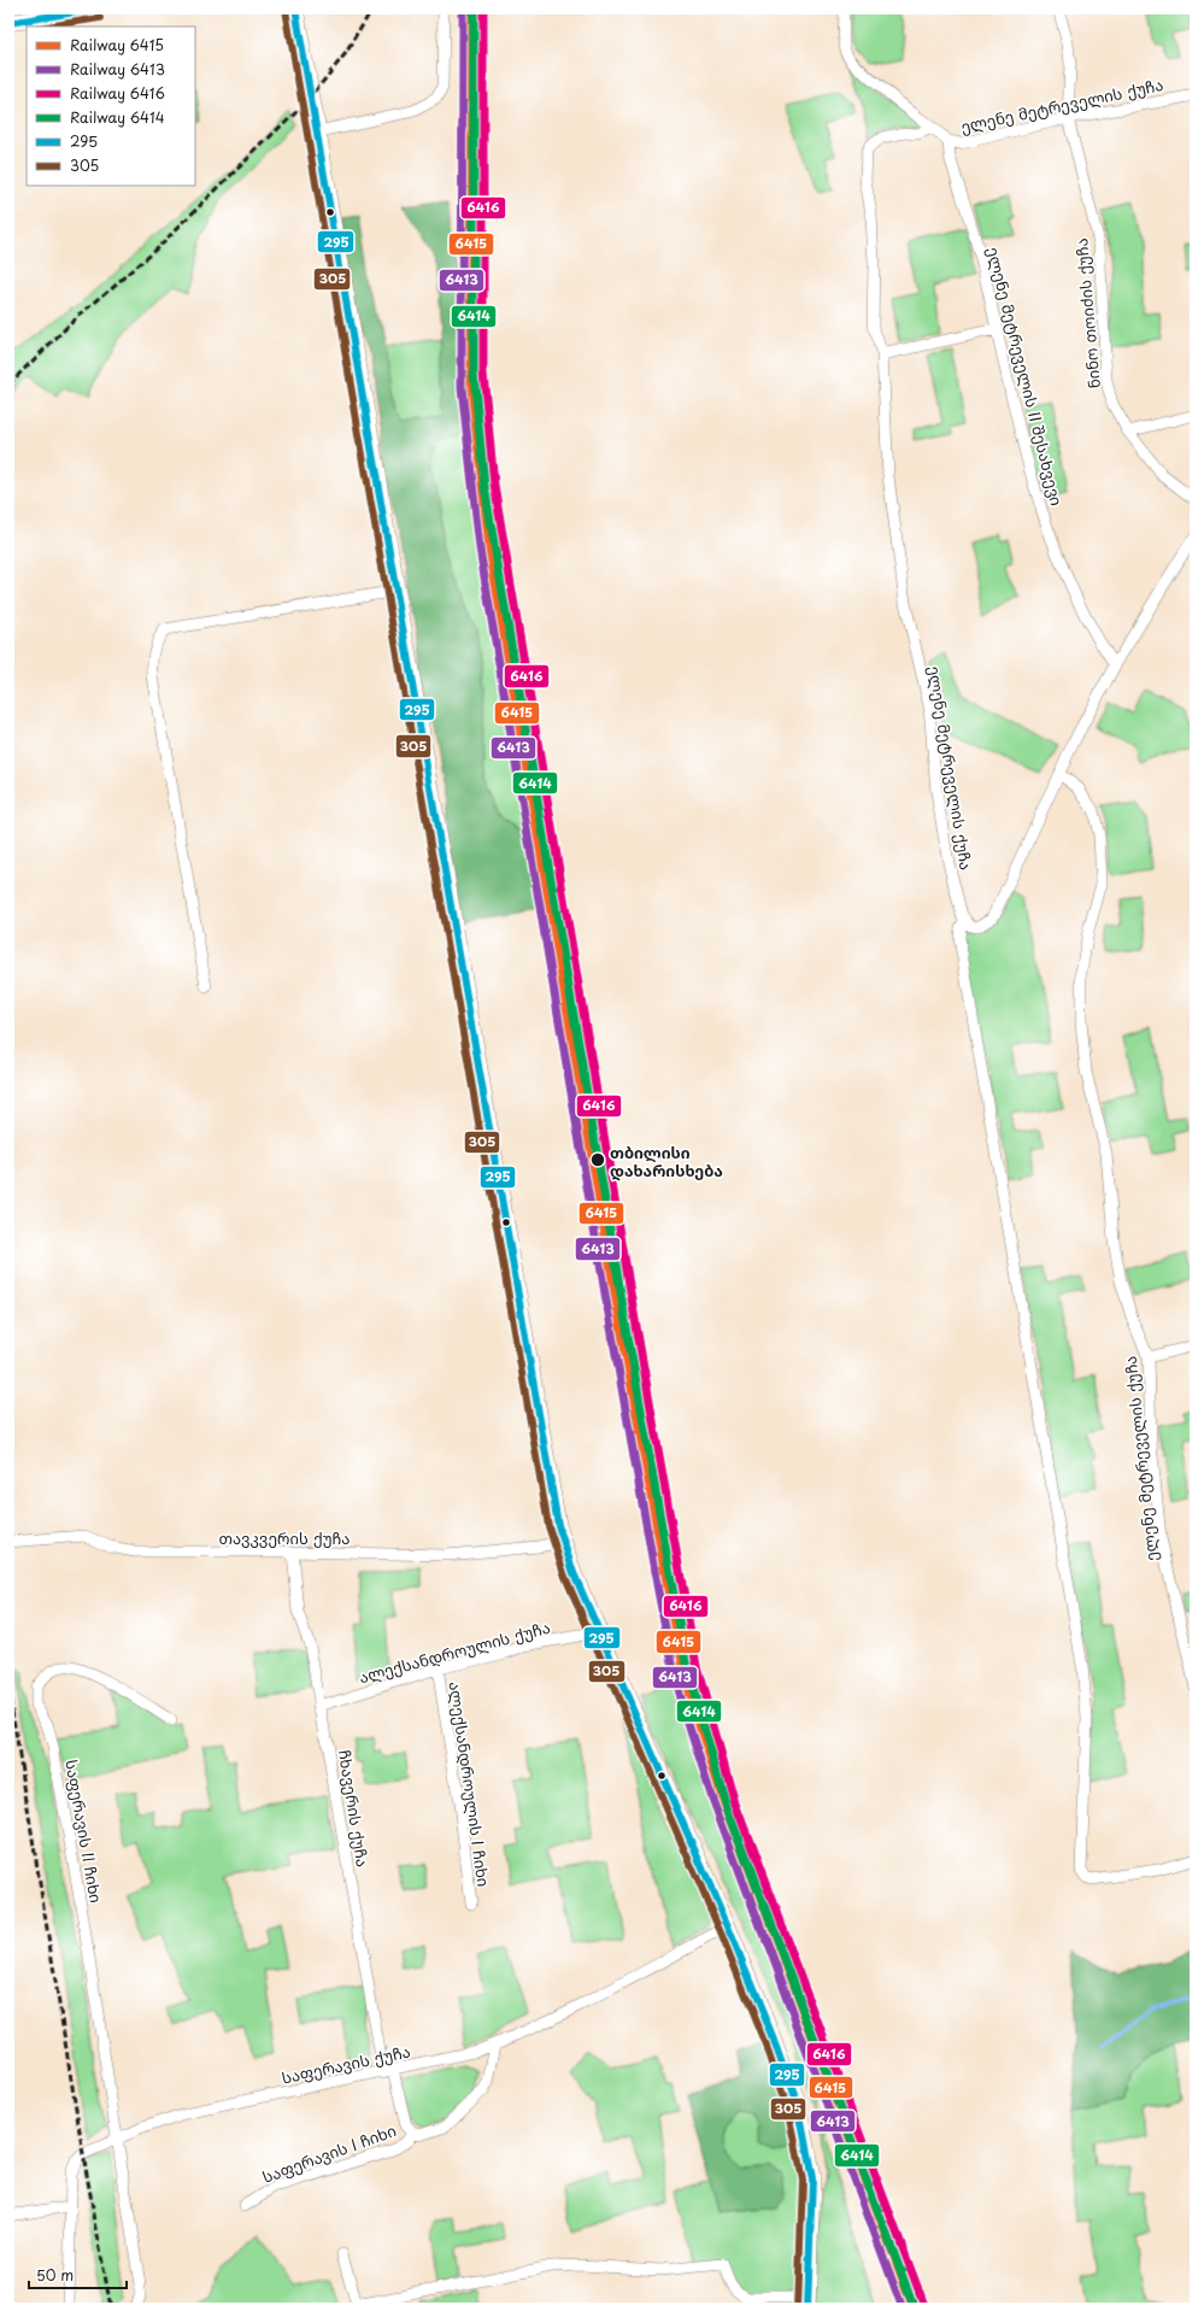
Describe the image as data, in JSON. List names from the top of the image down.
{
  "streets": {
    "street": [
      "ელენე მეტრეველის ქუჩა",
      "ნინო თოიძის ქუჩა",
      "ელენე მეტრეველის II შესახვევი",
      "თავკვერის ქუჩა",
      "ალექსანდროულის ქუჩა",
      "ალექსანდროულის I ჩიხი",
      "ჩხავერის ქუჩა",
      "საფერავის II ჩიხი",
      "საფერავის ქუჩა",
      "საფერავის I ჩიხი"
    ]
  },
  "crossings": [
    ["ელენე მეტრეველის ქუჩა", "ნინო თოიძის ქუჩა"],
    ["ელენე მეტრეველის ქუჩა", "ელენე მეტრეველის II შესახვევი"],
    ["თავკვერის ქუჩა", "ჩხავერის ქუჩა"],
    ["ალექსანდროულის ქუჩა", "ალექსანდროულის I ჩიხი"],
    ["ალექსანდროულის ქუჩა", "ჩხავერის ქუჩა"],
    ["ჩხავერის ქუჩა", "საფერავის ქუჩა"],
    ["ჩხავერის ქუჩა", "საფერავის I ჩიხი"],
    ["საფერავის II ჩიხი", "საფერავის ქუჩა"],
    ["საფერავის ქუჩა", "საფერავის I ჩიხი"]
  ],
  "places": ["თბილისი დახარისხება"],
  "lines": [
    "rail line 6415",
    "rail line 6413",
    "rail line 6416",
    "rail line 6414",
    "transit line 295",
    "transit line 305"
  ],
  "legend": [
    "Railway 6415",
    "Railway 6413",
    "Railway 6416",
    "Railway 6414",
    "295",
    "305"
  ],
  "scale_bar": "50 m"
}
